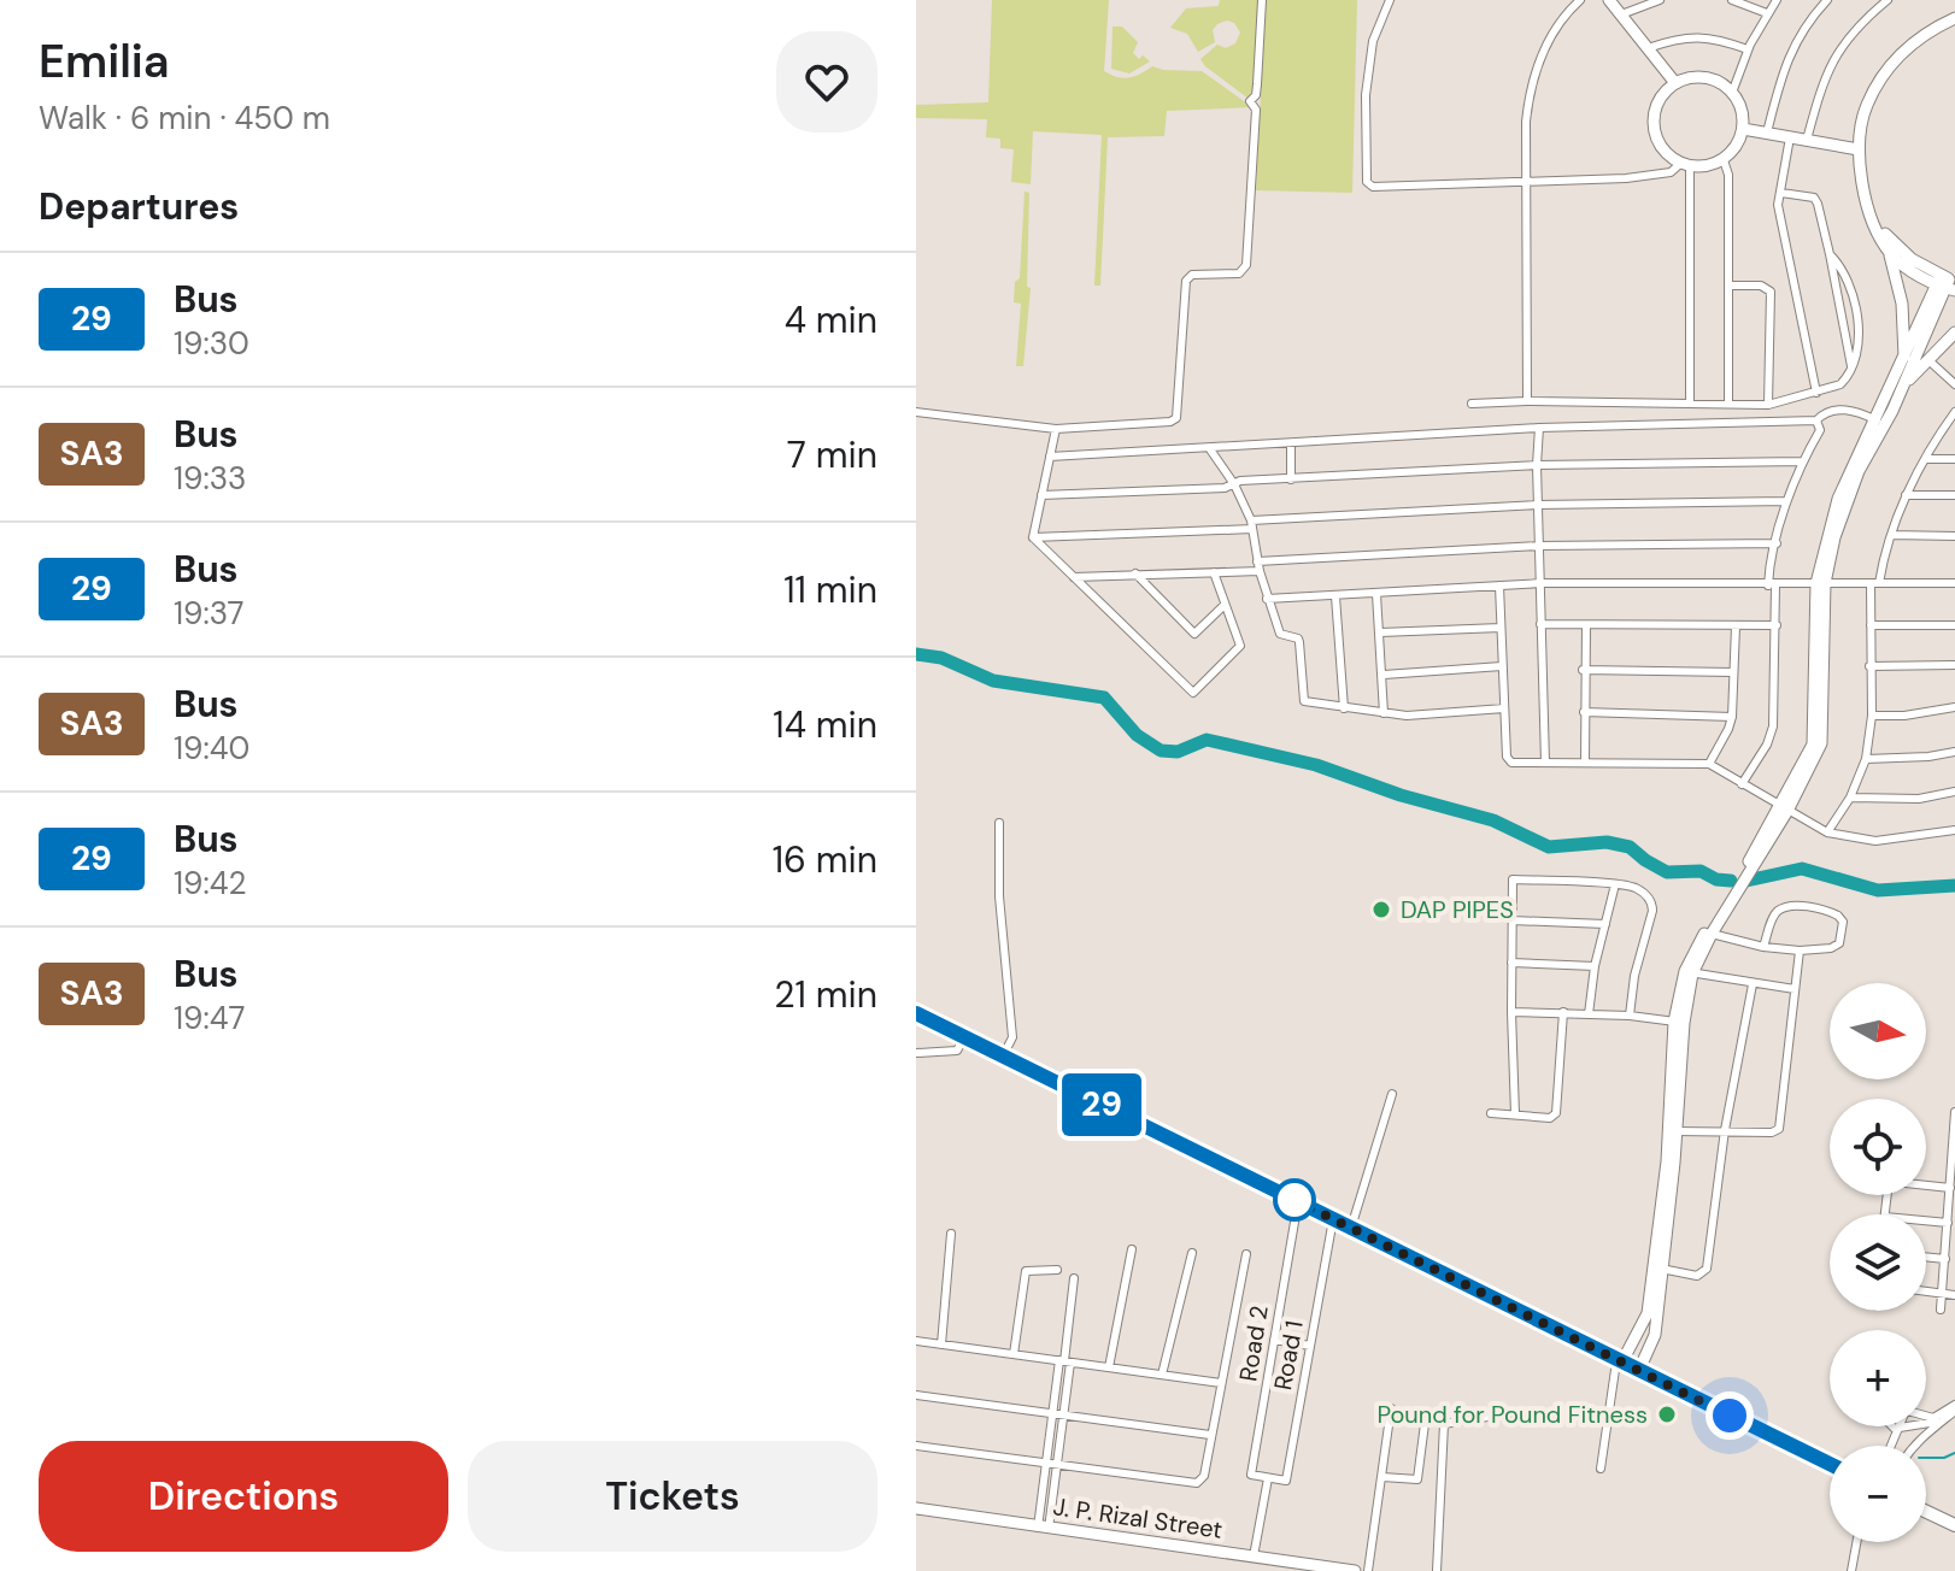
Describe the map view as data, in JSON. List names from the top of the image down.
{
  "streets": {
    "street": ["Road 2", "Road 1", "J. P. Rizal Street"]
  },
  "crossings": [
    ["Road 2", "Road 1"]
  ],
  "places": ["DAP PIPES", "Pound for Pound Fitness"],
  "lines": ["bus line 29"],
  "north": "right",
  "page": {
    "heading": [
      ["Emilia", "Walk · 6 min · 450 m"],
      "Departures"
    ],
    "on_map": "29",
    "list": [
      {
        "mark": "29",
        "name": "Bus",
        "note": "19:30",
        "value": "4 min"
      },
      {
        "mark": "SA3",
        "name": "Bus",
        "note": "19:33",
        "value": "7 min"
      },
      {
        "mark": "29",
        "name": "Bus",
        "note": "19:37",
        "value": "11 min"
      },
      {
        "mark": "SA3",
        "name": "Bus",
        "note": "19:40",
        "value": "14 min"
      },
      {
        "mark": "29",
        "name": "Bus",
        "note": "19:42",
        "value": "16 min"
      },
      {
        "mark": "SA3",
        "name": "Bus",
        "note": "19:47",
        "value": "21 min"
      }
    ],
    "map_buttons": ["+", "−"],
    "buttons": ["Directions", "Tickets"]
  }
}
